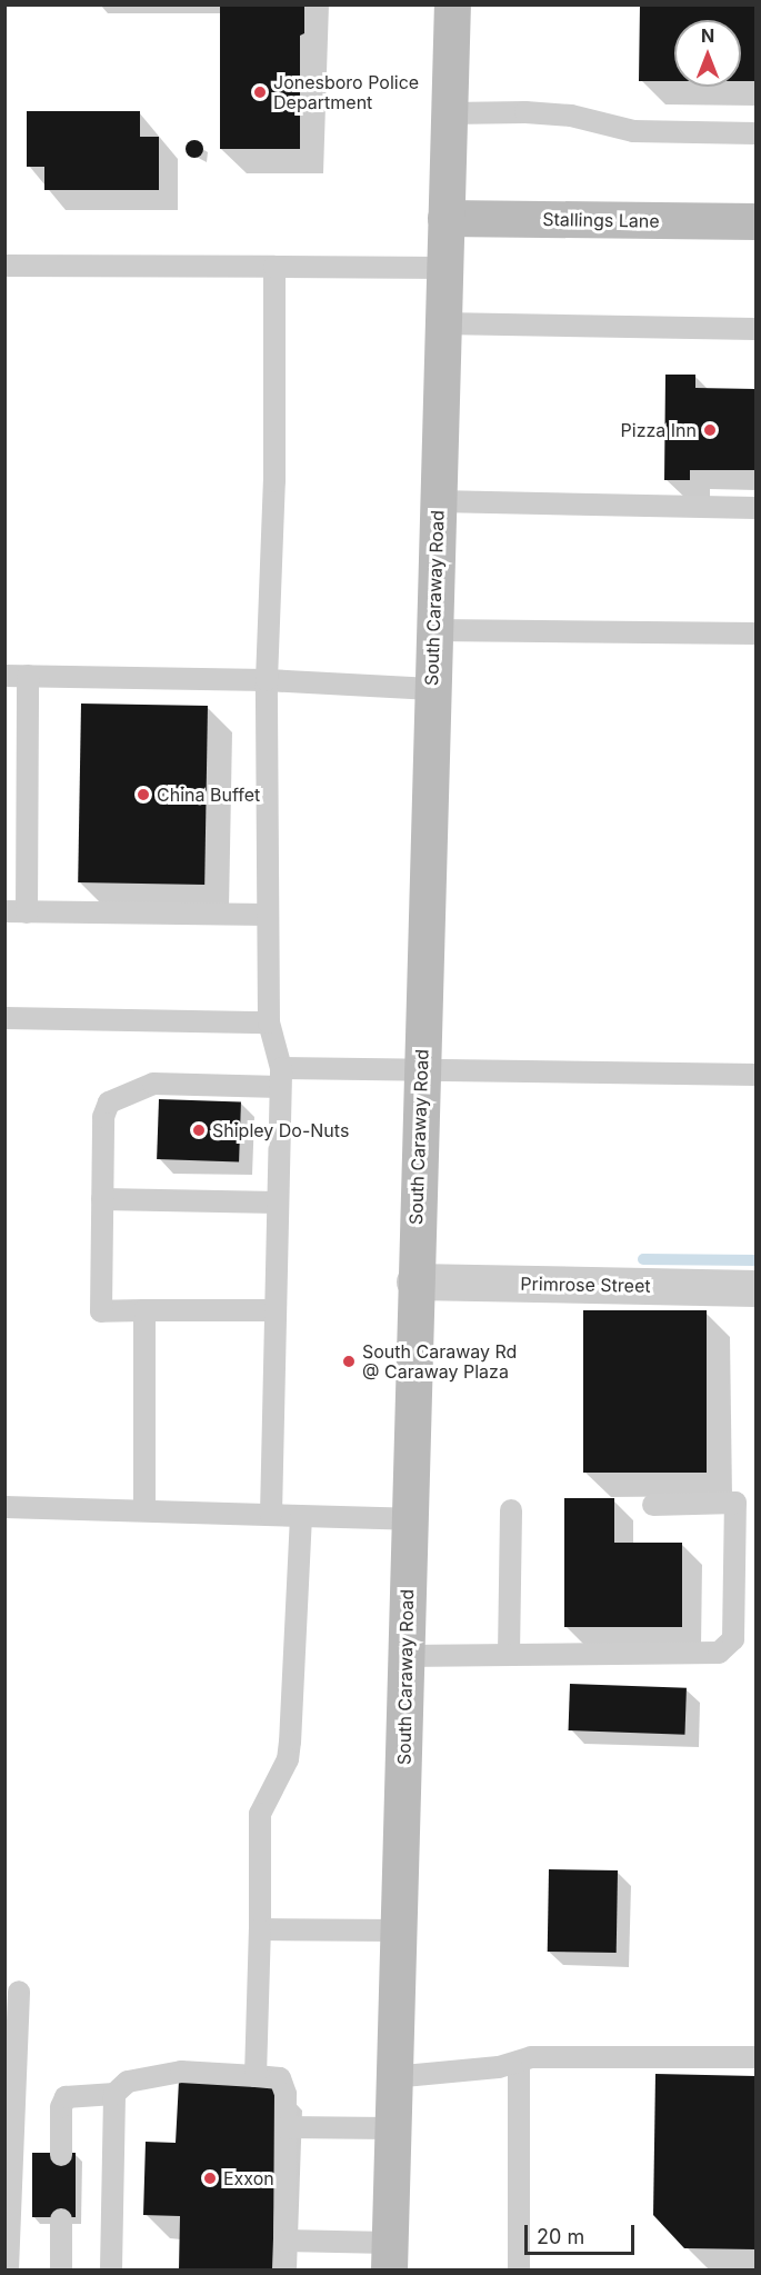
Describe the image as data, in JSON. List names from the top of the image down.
{
  "streets": {
    "street": ["Stallings Lane", "South Caraway Road", "Primrose Street"]
  },
  "crossings": [
    ["Stallings Lane", "South Caraway Road"],
    ["South Caraway Road", "Primrose Street"]
  ],
  "places": [
    "Jonesboro Police Department",
    "Pizza Inn",
    "China Buffet",
    "Shipley Do-Nuts",
    "South Caraway Rd @ Caraway Plaza",
    "Exxon"
  ],
  "scale_bar": "20 m",
  "north": "top"
}
